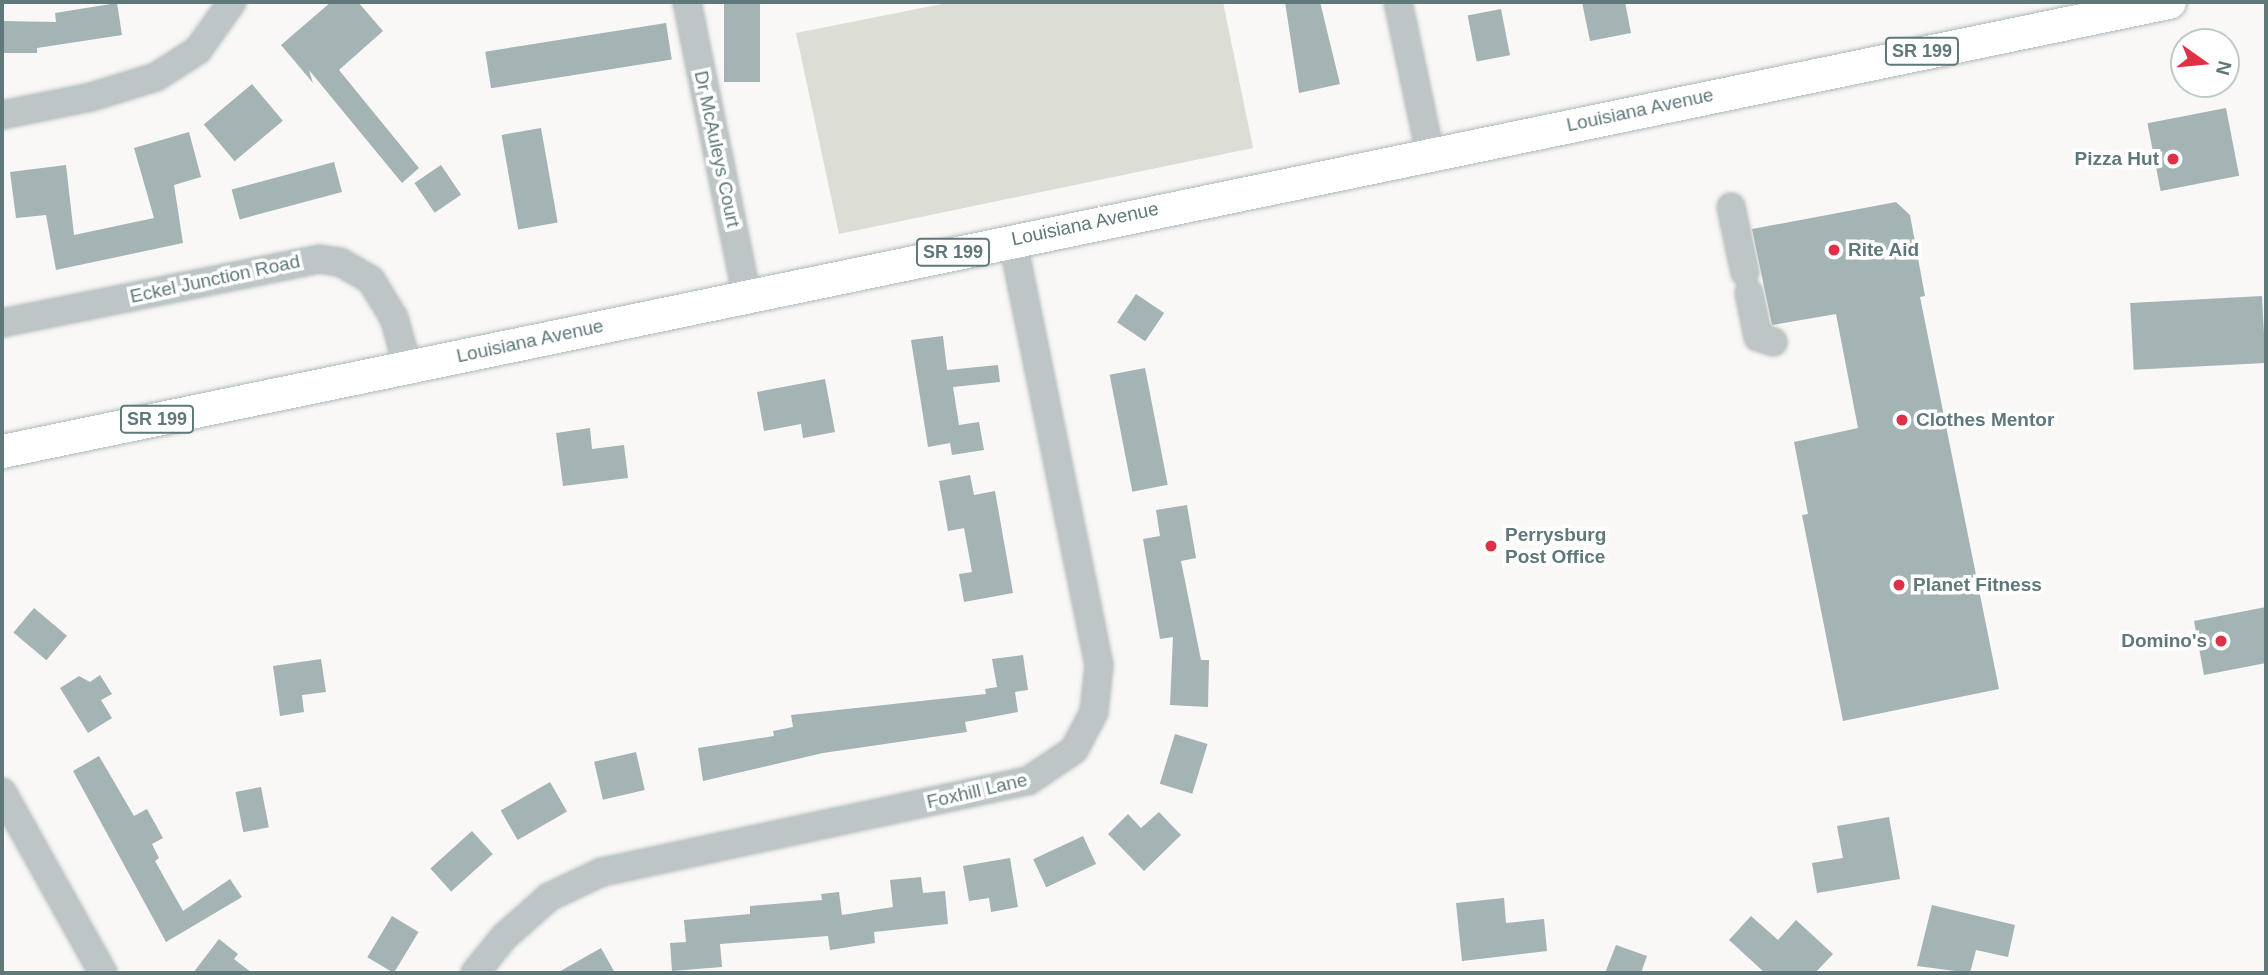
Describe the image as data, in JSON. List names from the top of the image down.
{
  "streets": {
    "main road": ["SR 199", "Louisiana Avenue"],
    "street": ["Dr McAuleys Court", "Eckel Junction Road", "Foxhill Lane"]
  },
  "crossings": [
    ["Louisiana Avenue", "Dr McAuleys Court"],
    ["Louisiana Avenue", "Eckel Junction Road"],
    ["Louisiana Avenue", "Foxhill Lane"]
  ],
  "places": [
    "Pizza Hut",
    "Rite Aid",
    "Clothes Mentor",
    "Perrysburg Post Office",
    "Planet Fitness",
    "Domino's"
  ],
  "north": "right"
}
